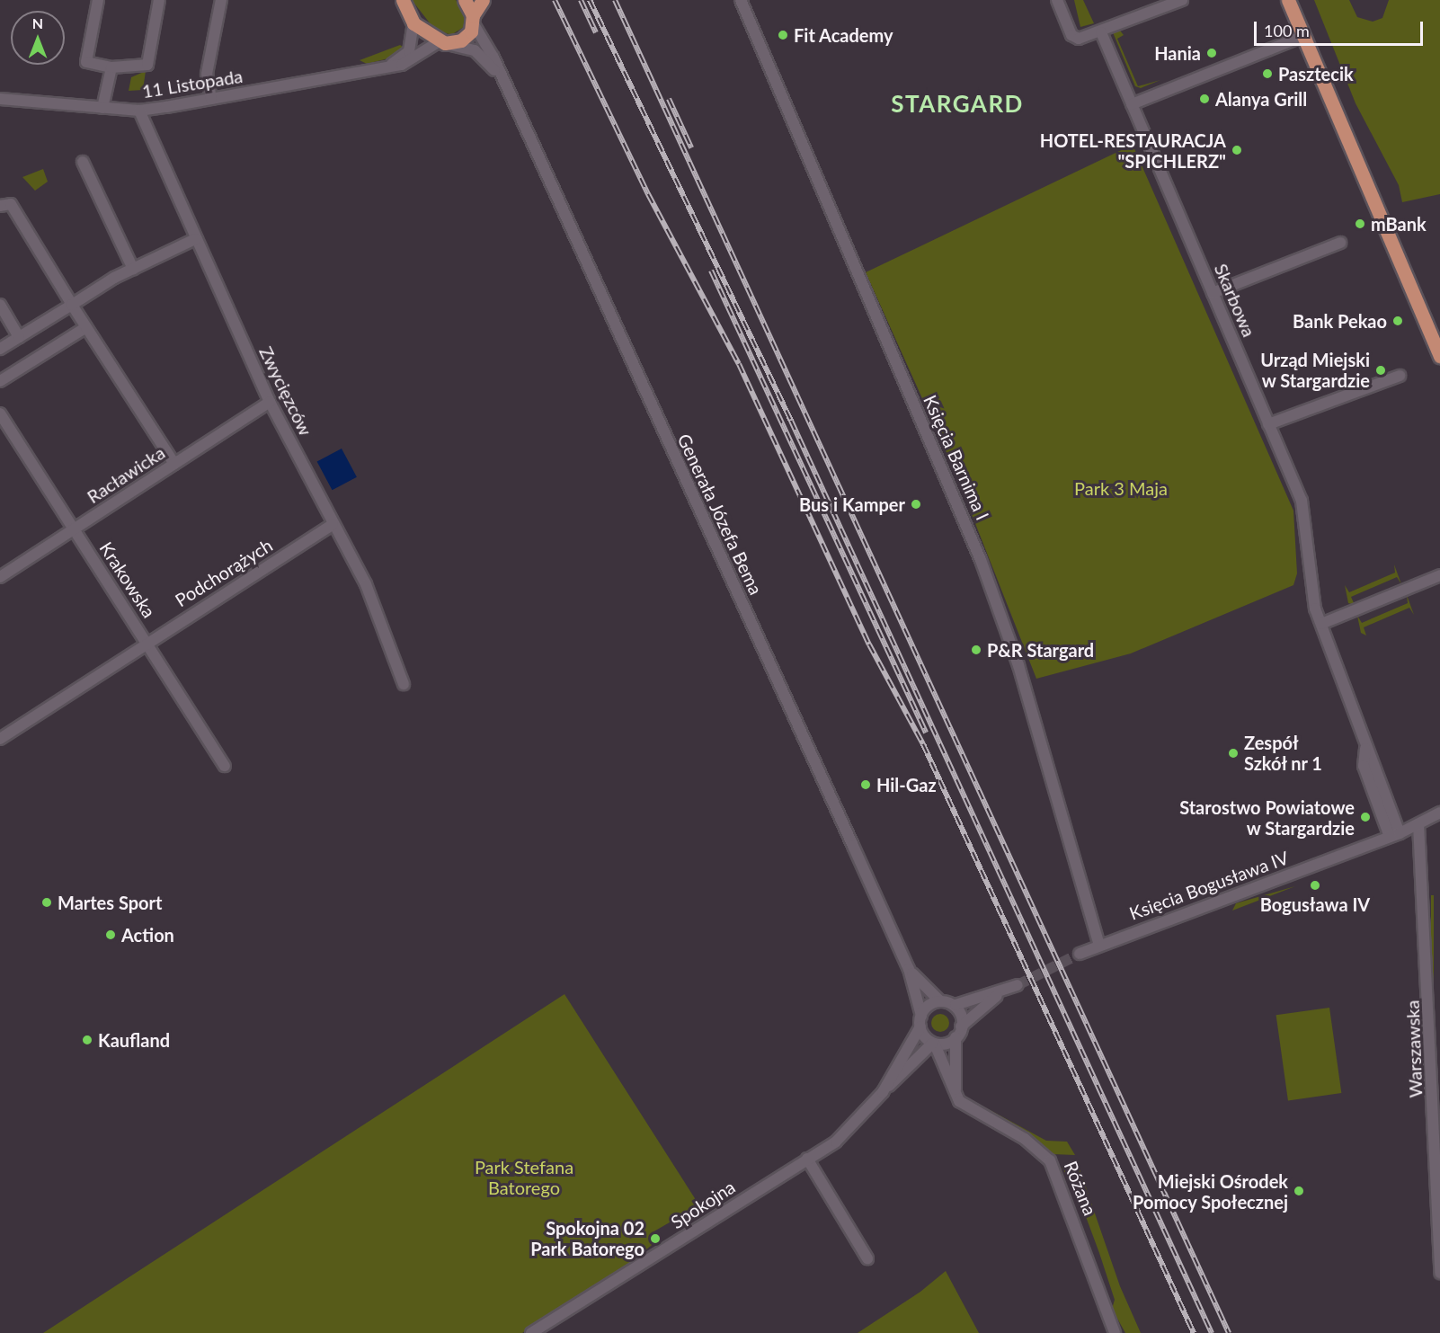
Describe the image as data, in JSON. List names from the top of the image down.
{
  "streets": {
    "street": [
      "11 Listopada",
      "Skarbowa",
      "Zwycięzców",
      "Księcia Barnima I",
      "Racławicka",
      "Generała Józefa Bema",
      "Podchorążych",
      "Krakowska",
      "Księcia Bogusława IV",
      "Warszawska",
      "Różana",
      "Spokojna"
    ]
  },
  "crossings": [
    ["11 Listopada", "Zwycięzców"],
    ["11 Listopada", "Generała Józefa Bema"],
    ["Skarbowa", "Księcia Bogusława IV"],
    ["Zwycięzców", "Racławicka"],
    ["Zwycięzców", "Podchorążych"],
    ["Księcia Barnima I", "Księcia Bogusława IV"],
    ["Racławicka", "Krakowska"],
    ["Generała Józefa Bema", "Spokojna"],
    ["Podchorążych", "Krakowska"],
    ["Księcia Bogusława IV", "Warszawska"]
  ],
  "districts": ["STARGARD"],
  "parks": ["Park 3 Maja", "Park Stefana Batorego"],
  "places": [
    "Fit Academy",
    "Hania",
    "Pasztecik",
    "Alanya Grill",
    "HOTEL-RESTAURACJA \"SPICHLERZ\"",
    "mBank",
    "Bank Pekao",
    "Urząd Miejski w Stargardzie",
    "Bus i Kamper",
    "P&R Stargard",
    "Zespół Szkół nr 1",
    "Hil-Gaz",
    "Starostwo Powiatowe w Stargardzie",
    "Bogusława IV",
    "Martes Sport",
    "Action",
    "Kaufland",
    "Miejski Ośrodek Pomocy Społecznej",
    "Spokojna 02 Park Batorego"
  ],
  "scale_bar": "100 m",
  "north": "top"
}
